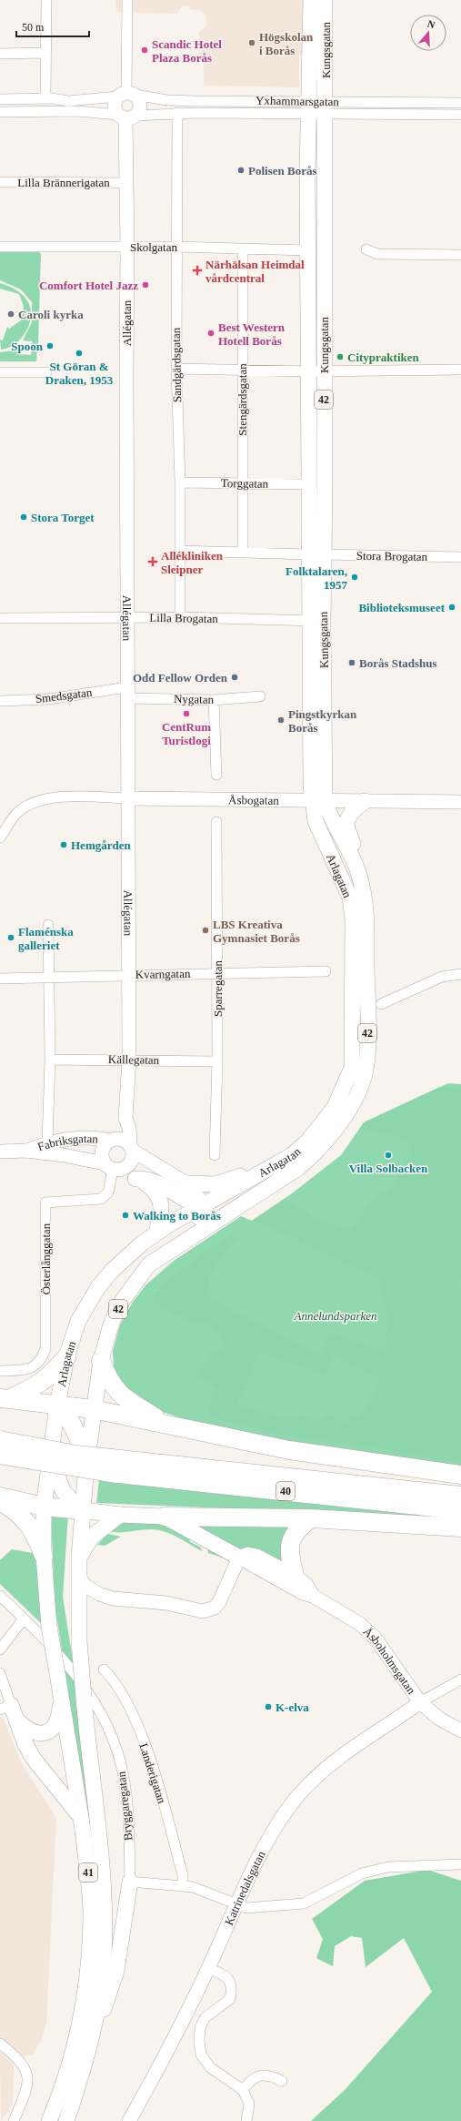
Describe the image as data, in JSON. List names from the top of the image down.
{
  "streets": {
    "highway": ["40"],
    "main road": [
      "Kungsgatan",
      "42",
      "Arlagatan",
      "41"
    ],
    "street": [
      "Yxhammarsgatan",
      "Lilla Brännerigatan",
      "Skolgatan",
      "Allégatan",
      "Sandgärdsgatan",
      "Stengärdsgatan",
      "Torggatan",
      "Stora Brogatan",
      "Lilla Brogatan",
      "Smedsgatan",
      "Nygatan",
      "Åsbogatan",
      "Kvarngatan",
      "Sparregatan",
      "Källegatan",
      "Fabriksgatan",
      "Österlånggatan",
      "Åsboholmsgatan",
      "Landerigatan",
      "Bryggaregatan",
      "Katrinedalsgatan"
    ]
  },
  "crossings": [
    ["Kungsgatan", "Yxhammarsgatan"],
    ["Kungsgatan", "Skolgatan"],
    ["Kungsgatan", "Torggatan"],
    ["Kungsgatan", "Stora Brogatan"],
    ["Kungsgatan", "Lilla Brogatan"],
    ["Kungsgatan", "Åsbogatan"],
    ["Kungsgatan", "Arlagatan"],
    ["Yxhammarsgatan", "Allégatan"],
    ["Yxhammarsgatan", "Sandgärdsgatan"],
    ["Lilla Brännerigatan", "Allégatan"],
    ["Skolgatan", "Allégatan"],
    ["Skolgatan", "Sandgärdsgatan"],
    ["Skolgatan", "Stengärdsgatan"],
    ["Allégatan", "Lilla Brogatan"],
    ["Allégatan", "Smedsgatan"],
    ["Allégatan", "Nygatan"],
    ["Allégatan", "Åsbogatan"],
    ["Allégatan", "Kvarngatan"],
    ["Allégatan", "Källegatan"],
    ["Allégatan", "Fabriksgatan"],
    ["Allégatan", "Österlånggatan"],
    ["Sandgärdsgatan", "Torggatan"],
    ["Sandgärdsgatan", "Stora Brogatan"],
    ["Sandgärdsgatan", "Lilla Brogatan"],
    ["Stengärdsgatan", "Torggatan"],
    ["Stengärdsgatan", "Stora Brogatan"],
    ["Smedsgatan", "Nygatan"],
    ["Åsbogatan", "Arlagatan"],
    ["Arlagatan", "41"],
    ["Kvarngatan", "Sparregatan"],
    ["Sparregatan", "Källegatan"],
    ["Fabriksgatan", "Österlånggatan"],
    ["Åsboholmsgatan", "Katrinedalsgatan"]
  ],
  "parks": ["Annelundsparken"],
  "places": {
    "other": [
      "Högskolan i Borås",
      "Scandic Hotel Plaza Borås",
      "Polisen Borås",
      "Comfort Hotel Jazz",
      "Caroli kyrka",
      "Best Western Hotell Borås",
      "Spoon",
      "St Göran & Draken, 1953",
      "Citypraktiken",
      "Stora Torget",
      "Folktalaren, 1957",
      "Biblioteksmuseet",
      "Borås Stadshus",
      "Odd Fellow Orden",
      "CentRum Turistlogi",
      "Pingstkyrkan Borås",
      "Hemgården",
      "LBS Kreativa Gymnasiet Borås",
      "Flaménska galleriet",
      "Villa Solbacken",
      "Walking to Borås",
      "K-elva"
    ],
    "health": ["Närhälsan Heimdal vårdcentral", "Allékliniken Sleipner"]
  },
  "scale_bar": "50 m",
  "north": "top"
}
